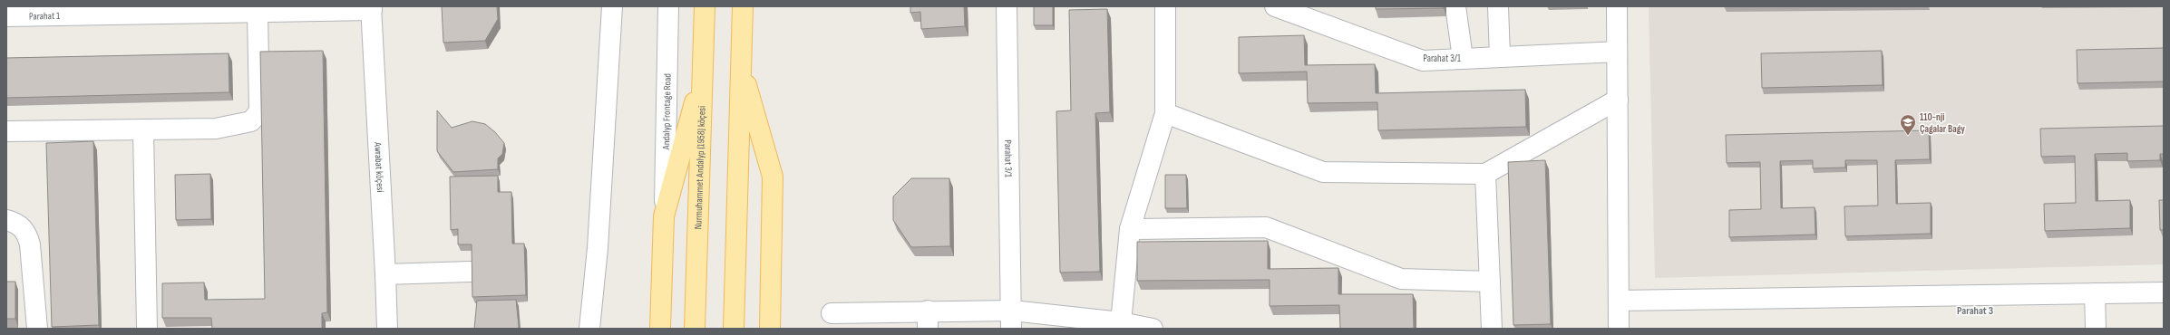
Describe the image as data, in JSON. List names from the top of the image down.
{
  "streets": {
    "main road": ["Nurmuhammet Andalyp (1958) köçesi"],
    "street": [
      "Parahat 1",
      "Parahat 3/1",
      "Andalyp Frontage Road",
      "Awrabat köçesi"
    ]
  },
  "crossings": [
    ["Parahat 1", "Awrabat köçesi"]
  ],
  "districts": ["Parahat 3"],
  "places": {
    "school or university": ["110-nji Çagalar Bagy"]
  }
}
